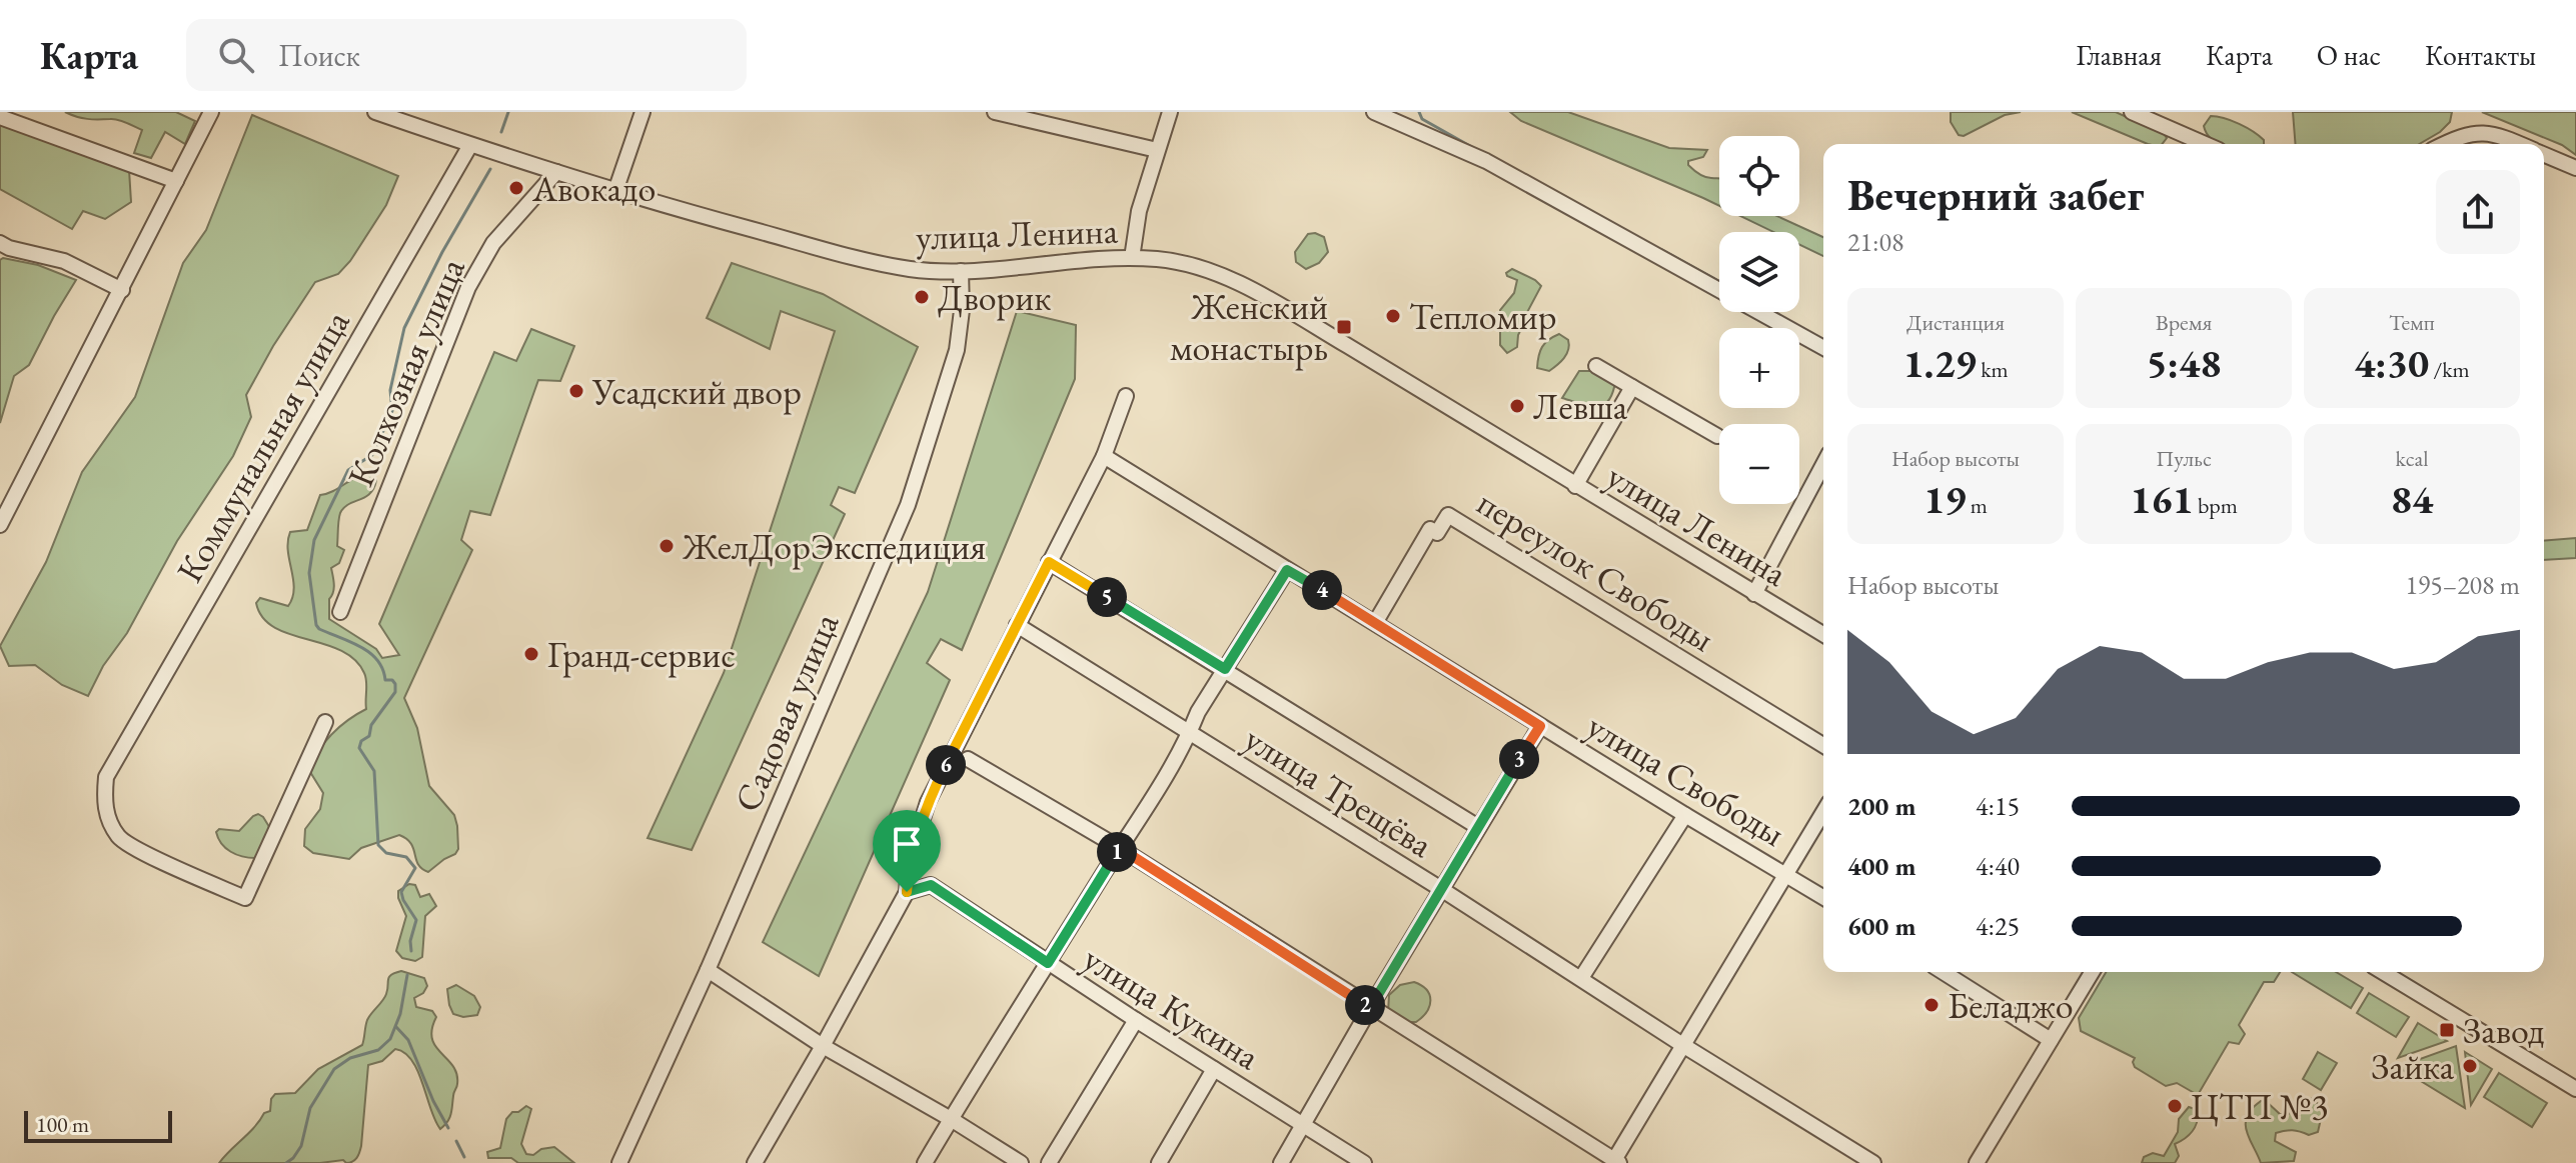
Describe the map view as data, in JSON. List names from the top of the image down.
{
  "streets": {
    "street": [
      "улица Ленина",
      "Колхозная улица",
      "Коммунальная улица",
      "переулок Свободы",
      "Садовая улица",
      "улица Свободы",
      "улица Трещёва",
      "улица Кукина"
    ]
  },
  "crossings": [
    ["улица Ленина", "Колхозная улица"],
    ["улица Ленина", "Коммунальная улица"],
    ["улица Ленина", "Садовая улица"],
    ["переулок Свободы", "улица Свободы"]
  ],
  "places": {
    "other": [
      "Авокадо",
      "Дворик",
      "Тепломир",
      "Усадский двор",
      "Левша",
      "ЖелДорЭкспедиция",
      "Гранд-сервис",
      "Беладжо",
      "Зайка",
      "ЦТП №3"
    ],
    "transit": ["Женский монастырь", "Завод"]
  },
  "scale_bar": "100 m",
  "page": {
    "header": "Карта",
    "search": "Поиск",
    "nav": [
      "Главная",
      "Карта",
      "О нас",
      "Контакты"
    ],
    "map_buttons": ["+", "−"],
    "heading": ["Вечерний забег", "21:08"],
    "stats": [
      ["Дистанция", "1.29 km"],
      ["Время", "5:48"],
      ["Темп", "4:30 /km"],
      ["Набор высоты", "19 m"],
      ["Пульс", "161 bpm"],
      ["kcal", "84"]
    ],
    "chart": ["Набор высоты", "195–208 m"],
    "pins": [
      "4",
      "5",
      "3",
      "6",
      "1",
      "2"
    ],
    "list": [
      {
        "name": "200 m",
        "note": "4:15"
      },
      {
        "name": "400 m",
        "note": "4:40"
      },
      {
        "name": "600 m",
        "note": "4:25"
      }
    ],
    "scale": "100 m"
  }
}
